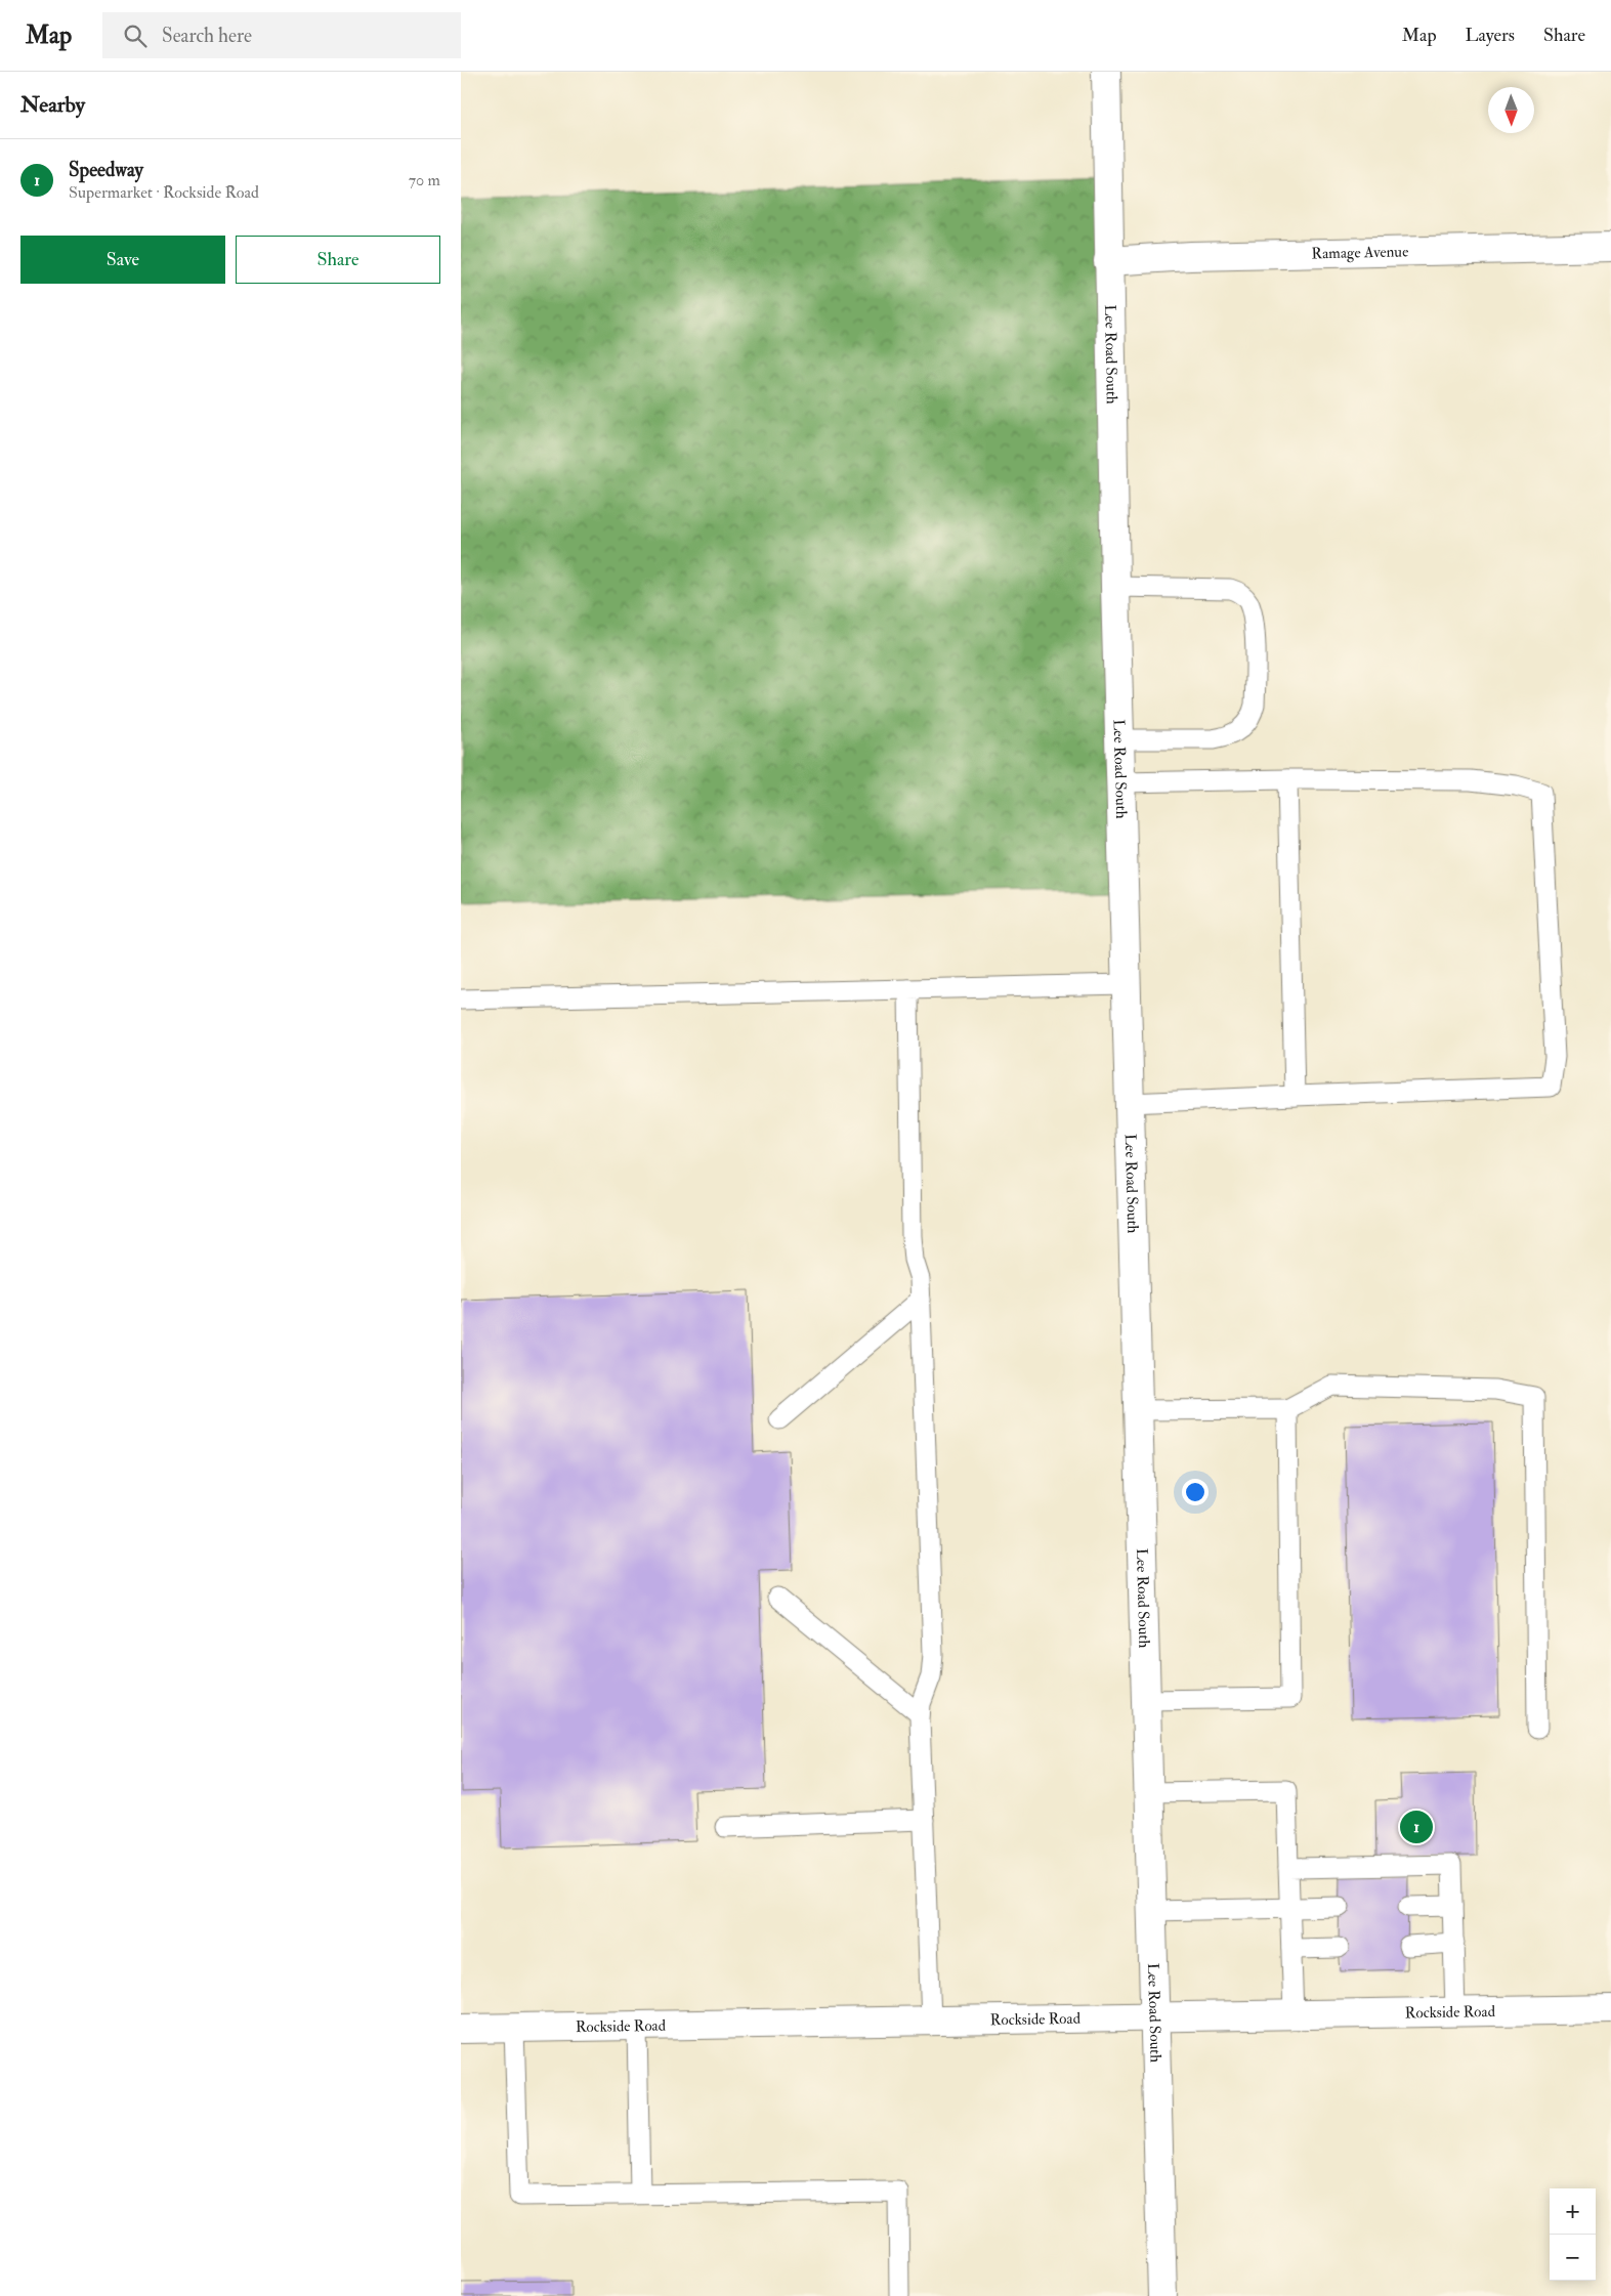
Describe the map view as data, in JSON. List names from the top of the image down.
{
  "streets": {
    "street": ["Ramage Avenue", "Lee Road South", "Rockside Road"]
  },
  "crossings": [
    ["Ramage Avenue", "Lee Road South"],
    ["Lee Road South", "Rockside Road"]
  ],
  "north": "bottom",
  "page": {
    "header": "Map",
    "search": "Search here",
    "nav": ["Map", "Layers", "Share"],
    "heading": "Nearby",
    "list": [
      {
        "mark": "1",
        "name": "Speedway",
        "note": "Supermarket · Rockside Road",
        "value": "70 m"
      }
    ],
    "buttons": ["Save", "Share"],
    "pins": "1",
    "map_buttons": ["+", "−"]
  }
}
